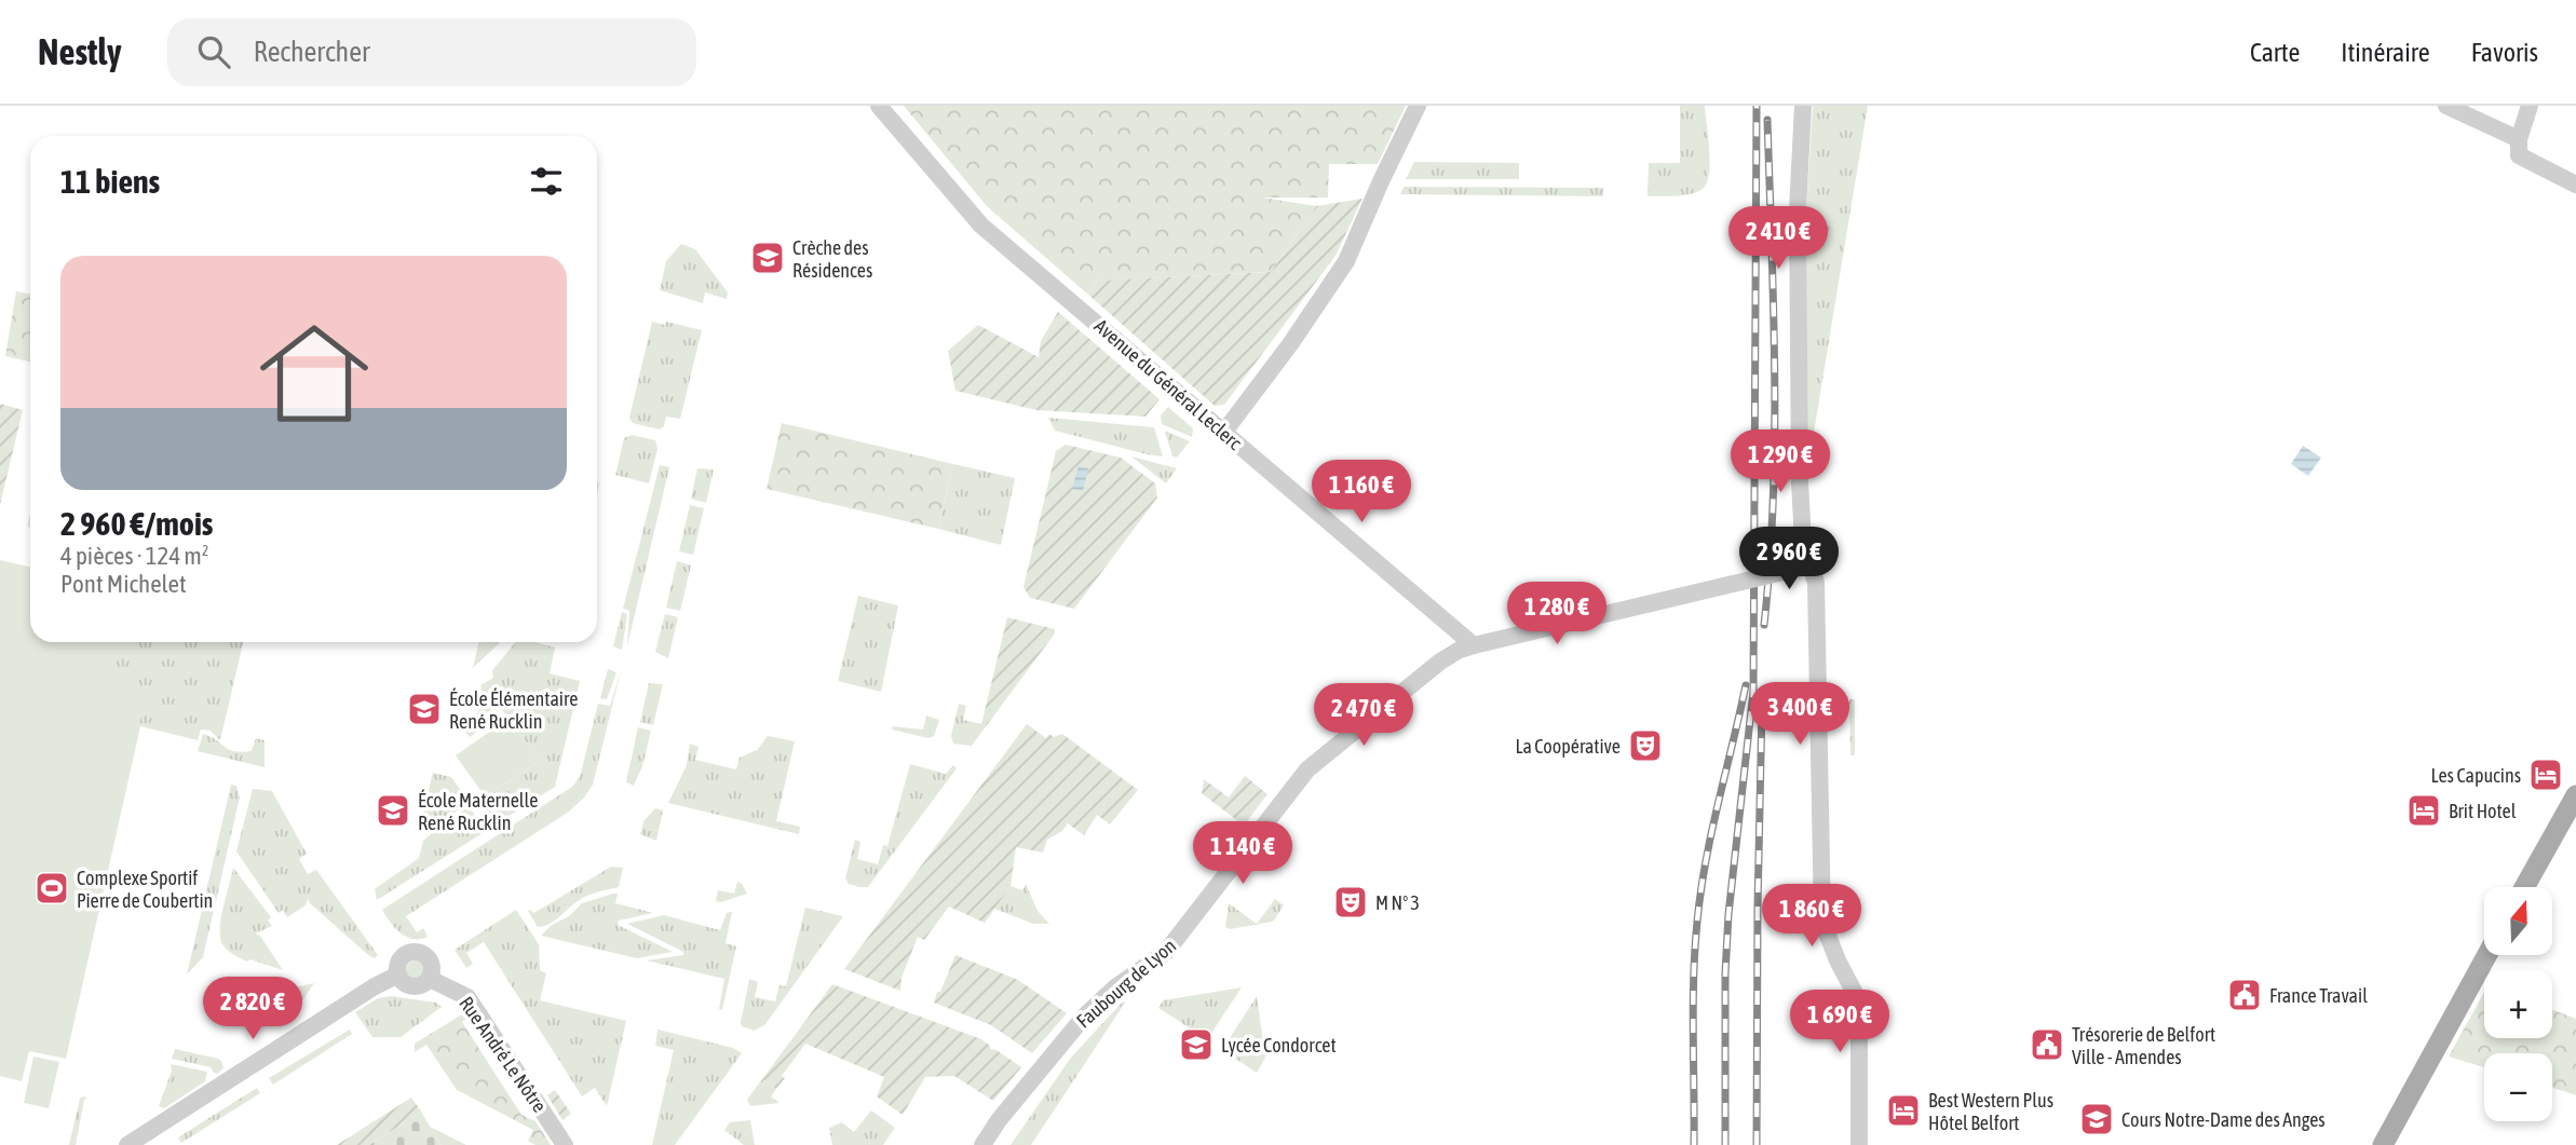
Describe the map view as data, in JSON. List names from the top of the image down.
{
  "streets": {
    "street": ["Avenue du Général Leclerc", "Faubourg de Lyon", "Rue André Le Nôtre"]
  },
  "crossings": [
    ["Avenue du Général Leclerc", "Faubourg de Lyon"]
  ],
  "places": {
    "school or university": [
      "Crèche des Résidences",
      "École Élémentaire René Rucklin",
      "École Maternelle René Rucklin",
      "Lycée Condorcet",
      "Cours Notre-Dame des Anges"
    ],
    "theatre": ["La Coopérative", "M N° 3"],
    "hotel": ["Les Capucins", "Brit Hotel", "Best Western Plus Hôtel Belfort"],
    "sports": ["Complexe Sportif Pierre de Coubertin"],
    "public building": ["France Travail", "Trésorerie de Belfort Ville - Amendes"]
  },
  "north": "top",
  "page": {
    "header": "Nestly",
    "search": "Rechercher",
    "nav": ["Carte", "Itinéraire", "Favoris"],
    "heading": "11 biens",
    "price": [
      "2 410 €",
      "1 290 €",
      "1 160 €",
      "2 960 €",
      "1 280 €",
      "3 400 €",
      "2 470 €",
      "1 140 €",
      "1 860 €",
      "2 820 €",
      "1 690 €"
    ],
    "list": [
      {
        "name": "2 960 €/mois",
        "note": "4 pièces · 124 m² · Pont Michelet"
      }
    ],
    "map_buttons": ["+", "−"]
  }
}
